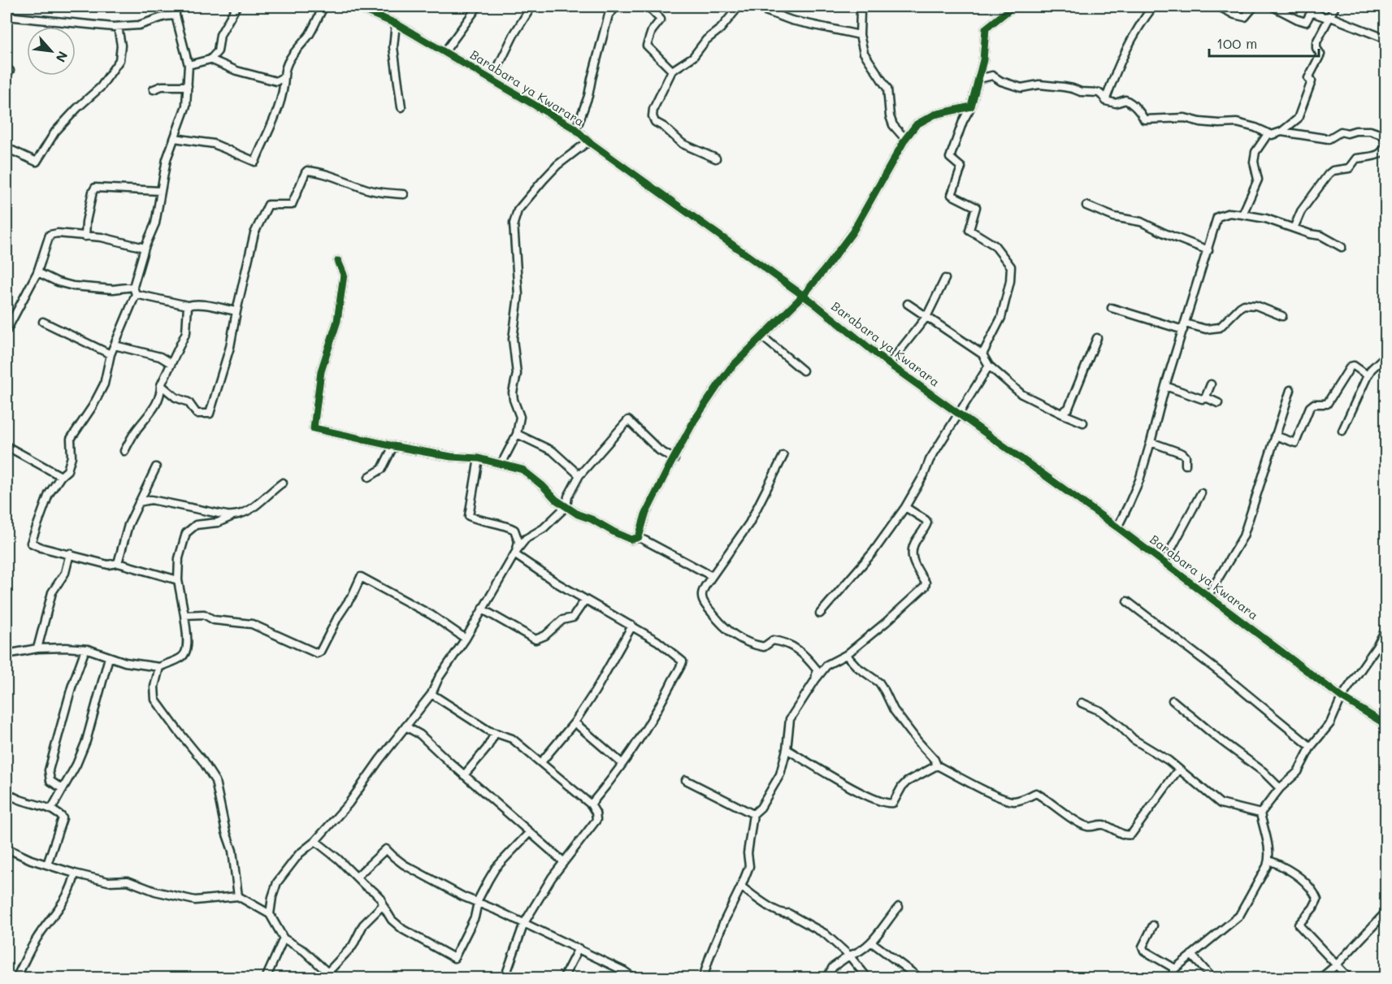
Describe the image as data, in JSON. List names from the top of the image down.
{
  "streets": {
    "street": ["Barabara ya Kwarara"]
  },
  "scale_bar": "100 m",
  "north": "bottom right"
}
